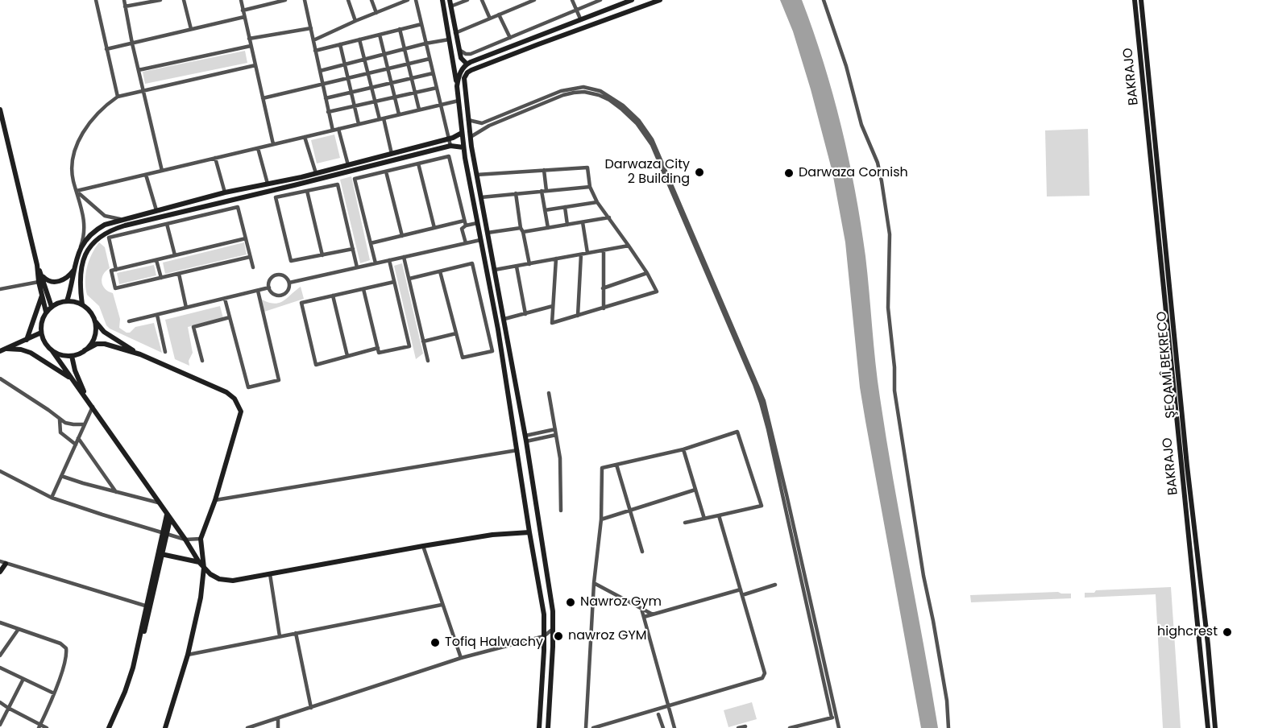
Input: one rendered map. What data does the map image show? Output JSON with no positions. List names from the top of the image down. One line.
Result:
{"streets":{"street":["BAKRAJO","ŞEQAMÎ BEKRECO"]},"crossings":[["BAKRAJO","ŞEQAMÎ BEKRECO"]],"places":["Darwaza City 2 Building","Darwaza Cornish","Nawroz Gym","highcrest","nawroz GYM","Tofiq Halwachy"]}
